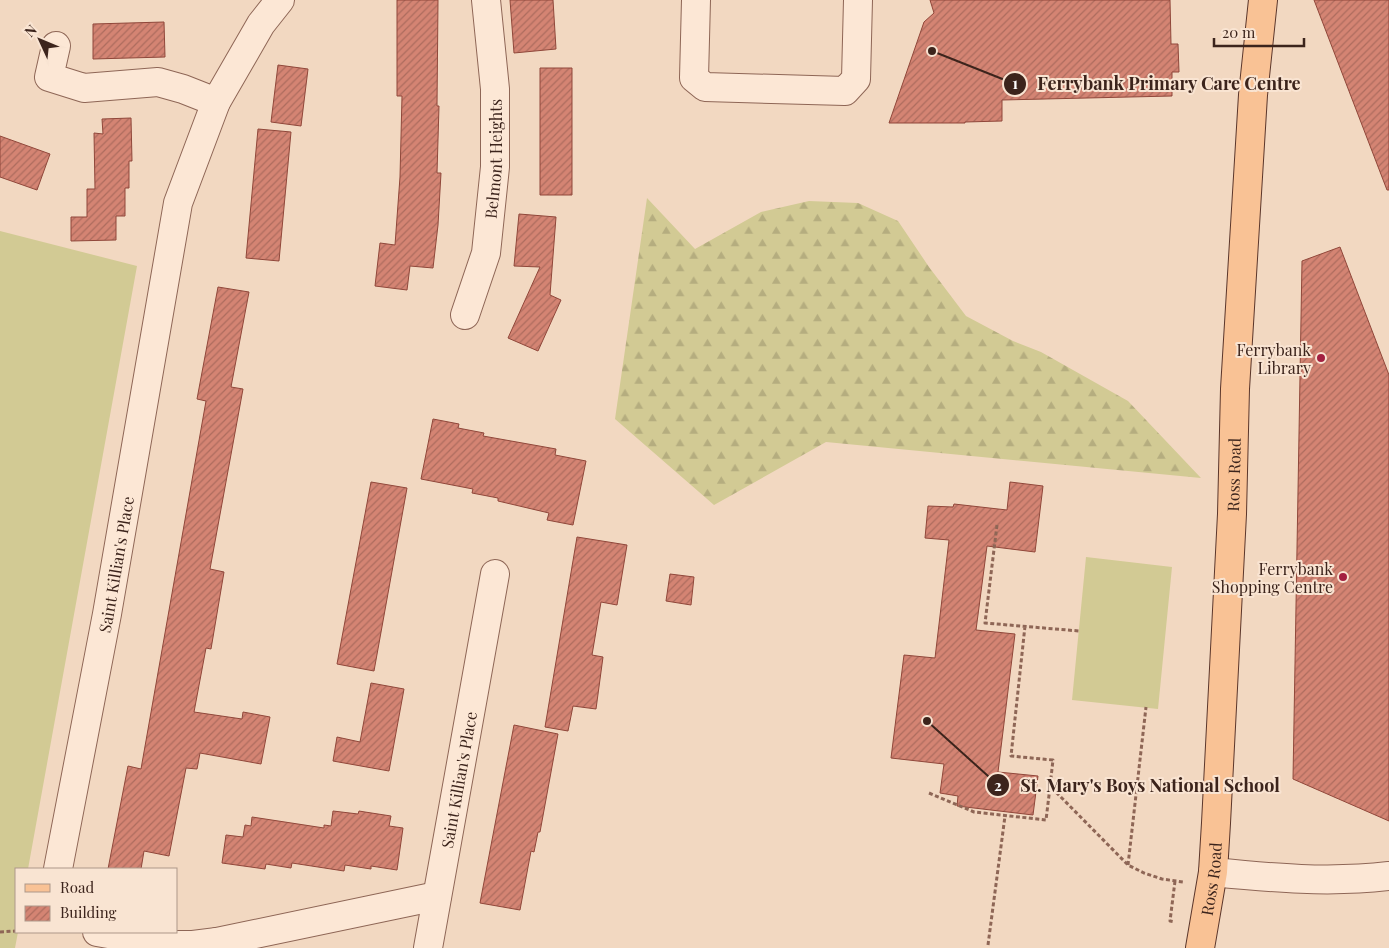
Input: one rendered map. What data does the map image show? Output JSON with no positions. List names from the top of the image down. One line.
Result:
{"streets":{"main road":["Ross Road"],"street":["Belmont Heights","Saint Killian's Place"]},"places":["Ferrybank Primary Care Centre","Ferrybank Library","Ferrybank Shopping Centre","St. Mary's Boys National School"],"legend":["Road","Building"],"scale_bar":"20 m","north":"top left"}
